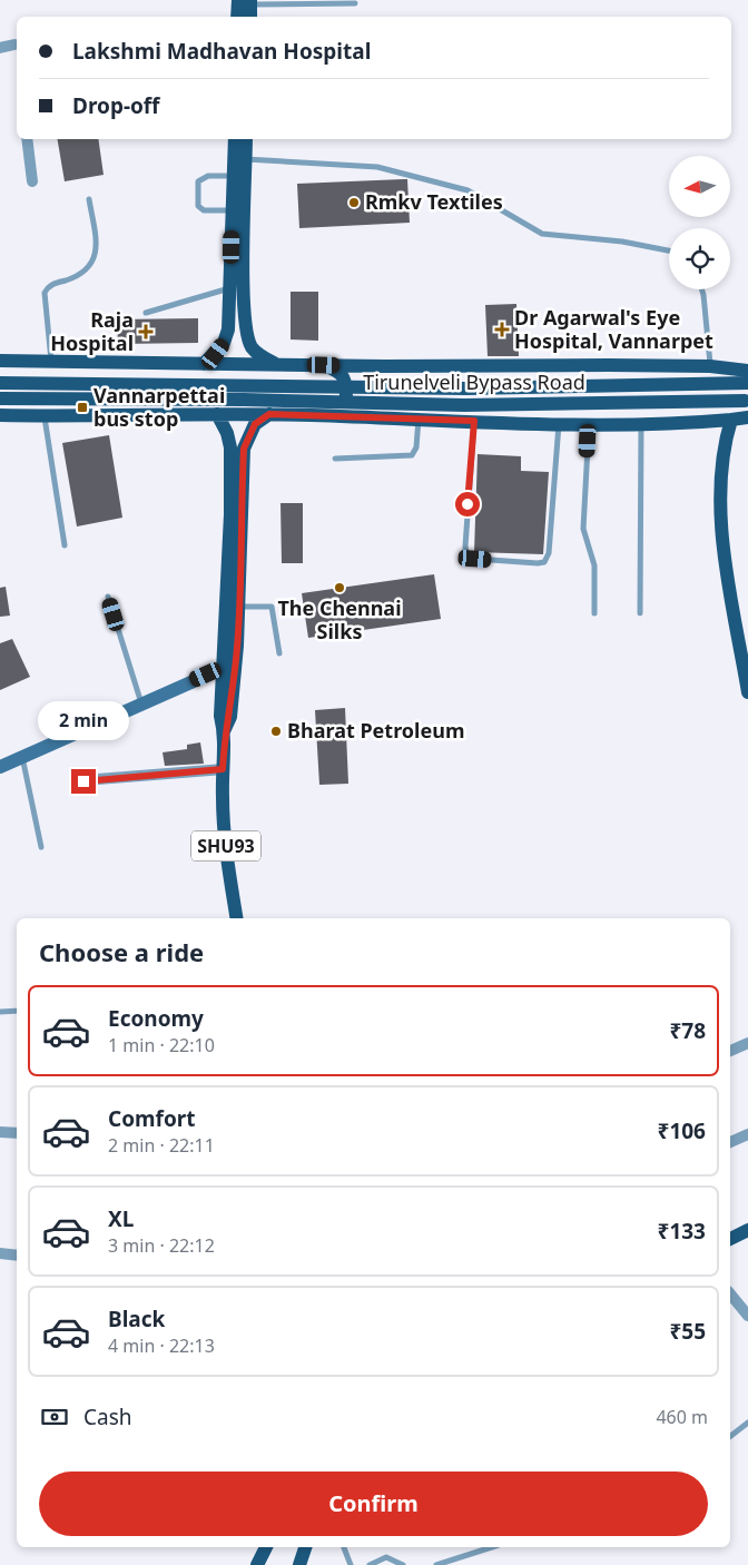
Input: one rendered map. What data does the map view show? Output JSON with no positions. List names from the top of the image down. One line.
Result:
{"streets":{"main road":["Tirunelveli Bypass Road","SHU93"]},"places":{"other":["Rmkv Textiles","The Chennai Silks","Bharat Petroleum"],"health":["Dr Agarwal's Eye Hospital, Vannarpet","Raja Hospital"],"transit":["Vannarpettai bus stop"]},"north":"left","page":{"banner":["Lakshmi Madhavan Hospital","Drop-off"],"bubble":"2 min","heading":"Choose a ride","list":[{"name":"Economy","note":"1 min · 22:10","value":"₹78"},{"name":"Comfort","note":"2 min · 22:11","value":"₹106"},{"name":"XL","note":"3 min · 22:12","value":"₹133"},{"name":"Black","note":"4 min · 22:13","value":"₹55"}],"pay":["Cash","460 m"],"buttons":"Confirm"}}
